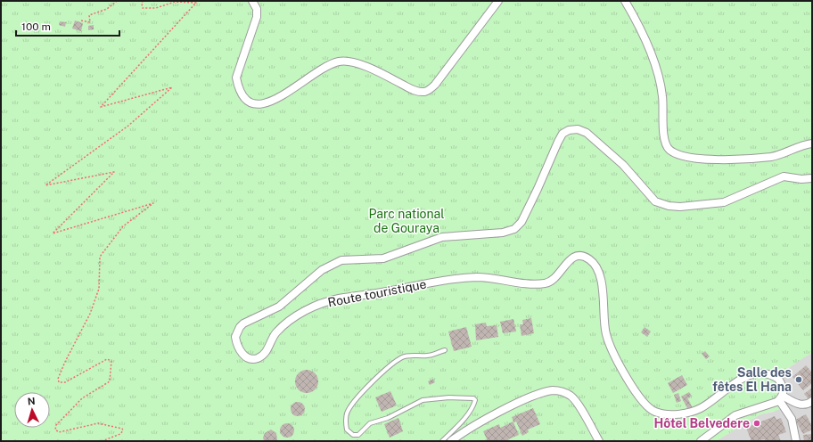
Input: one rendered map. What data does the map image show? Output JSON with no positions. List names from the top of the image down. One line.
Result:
{"streets":{"street":["Route touristique"]},"parks":["Parc national de Gouraya"],"places":["Salle des fêtes El Hana","Hôtel Belvedere"],"scale_bar":"100 m","north":"top"}
